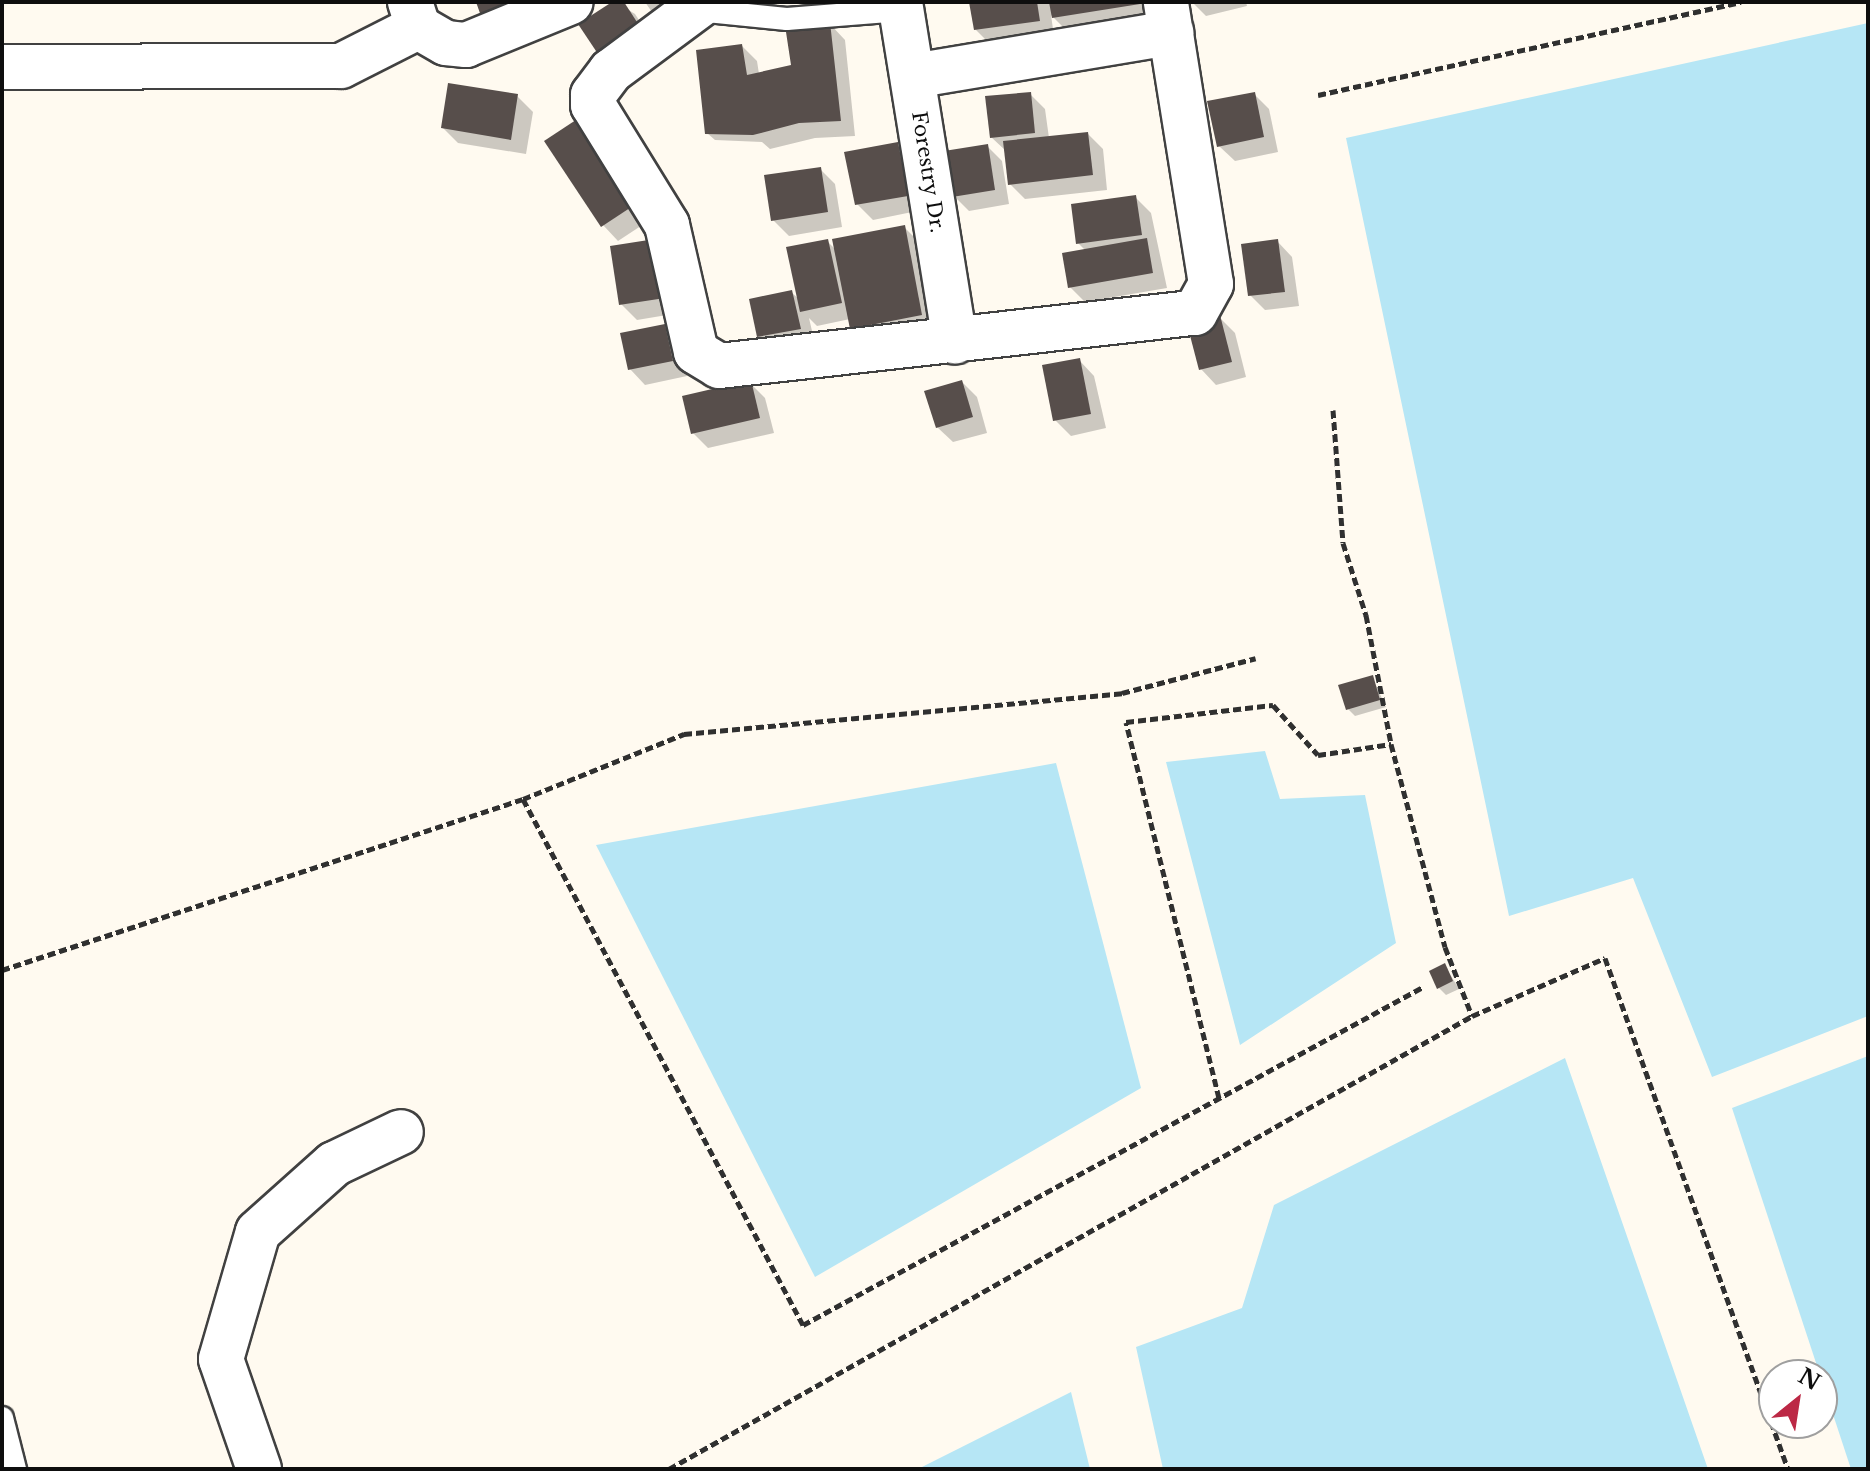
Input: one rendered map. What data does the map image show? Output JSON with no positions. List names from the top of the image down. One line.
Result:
{"streets":{"street":["Forestry Dr."]},"north":"top right"}
